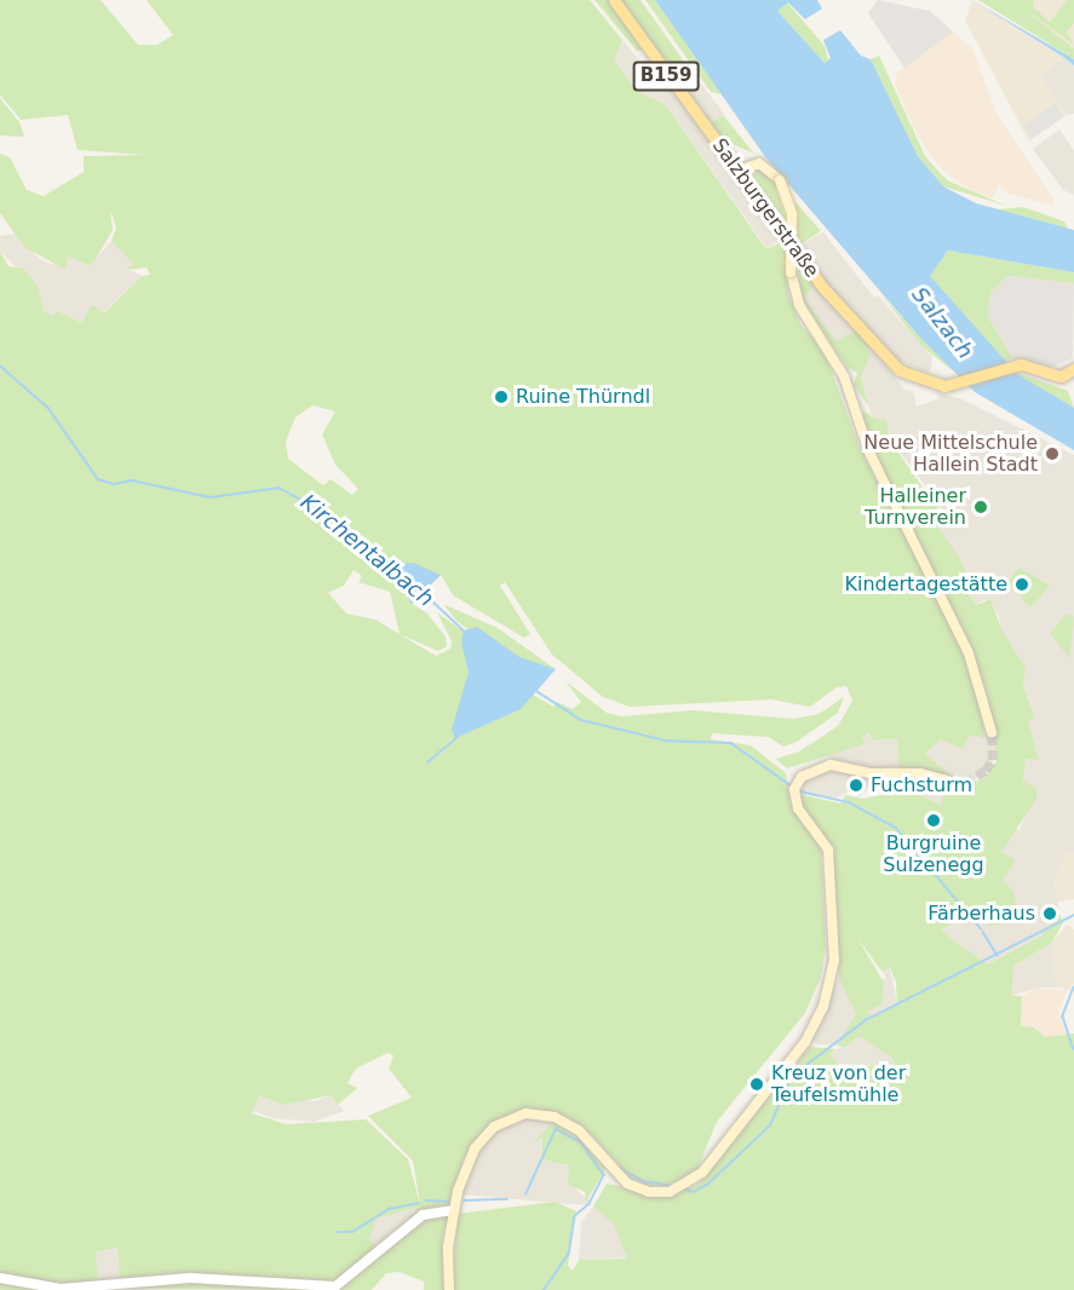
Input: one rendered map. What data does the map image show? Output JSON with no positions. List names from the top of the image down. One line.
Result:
{"streets":{"main road":["B159","Salzburgerstraße"]},"water":["Salzach","Kirchentalbach"],"places":["Ruine Thürndl","Neue Mittelschule Hallein Stadt","Halleiner Turnverein","Kindertagestätte","Fuchsturm","Burgruine Sulzenegg","Färberhaus","Kreuz von der Teufelsmühle"]}
